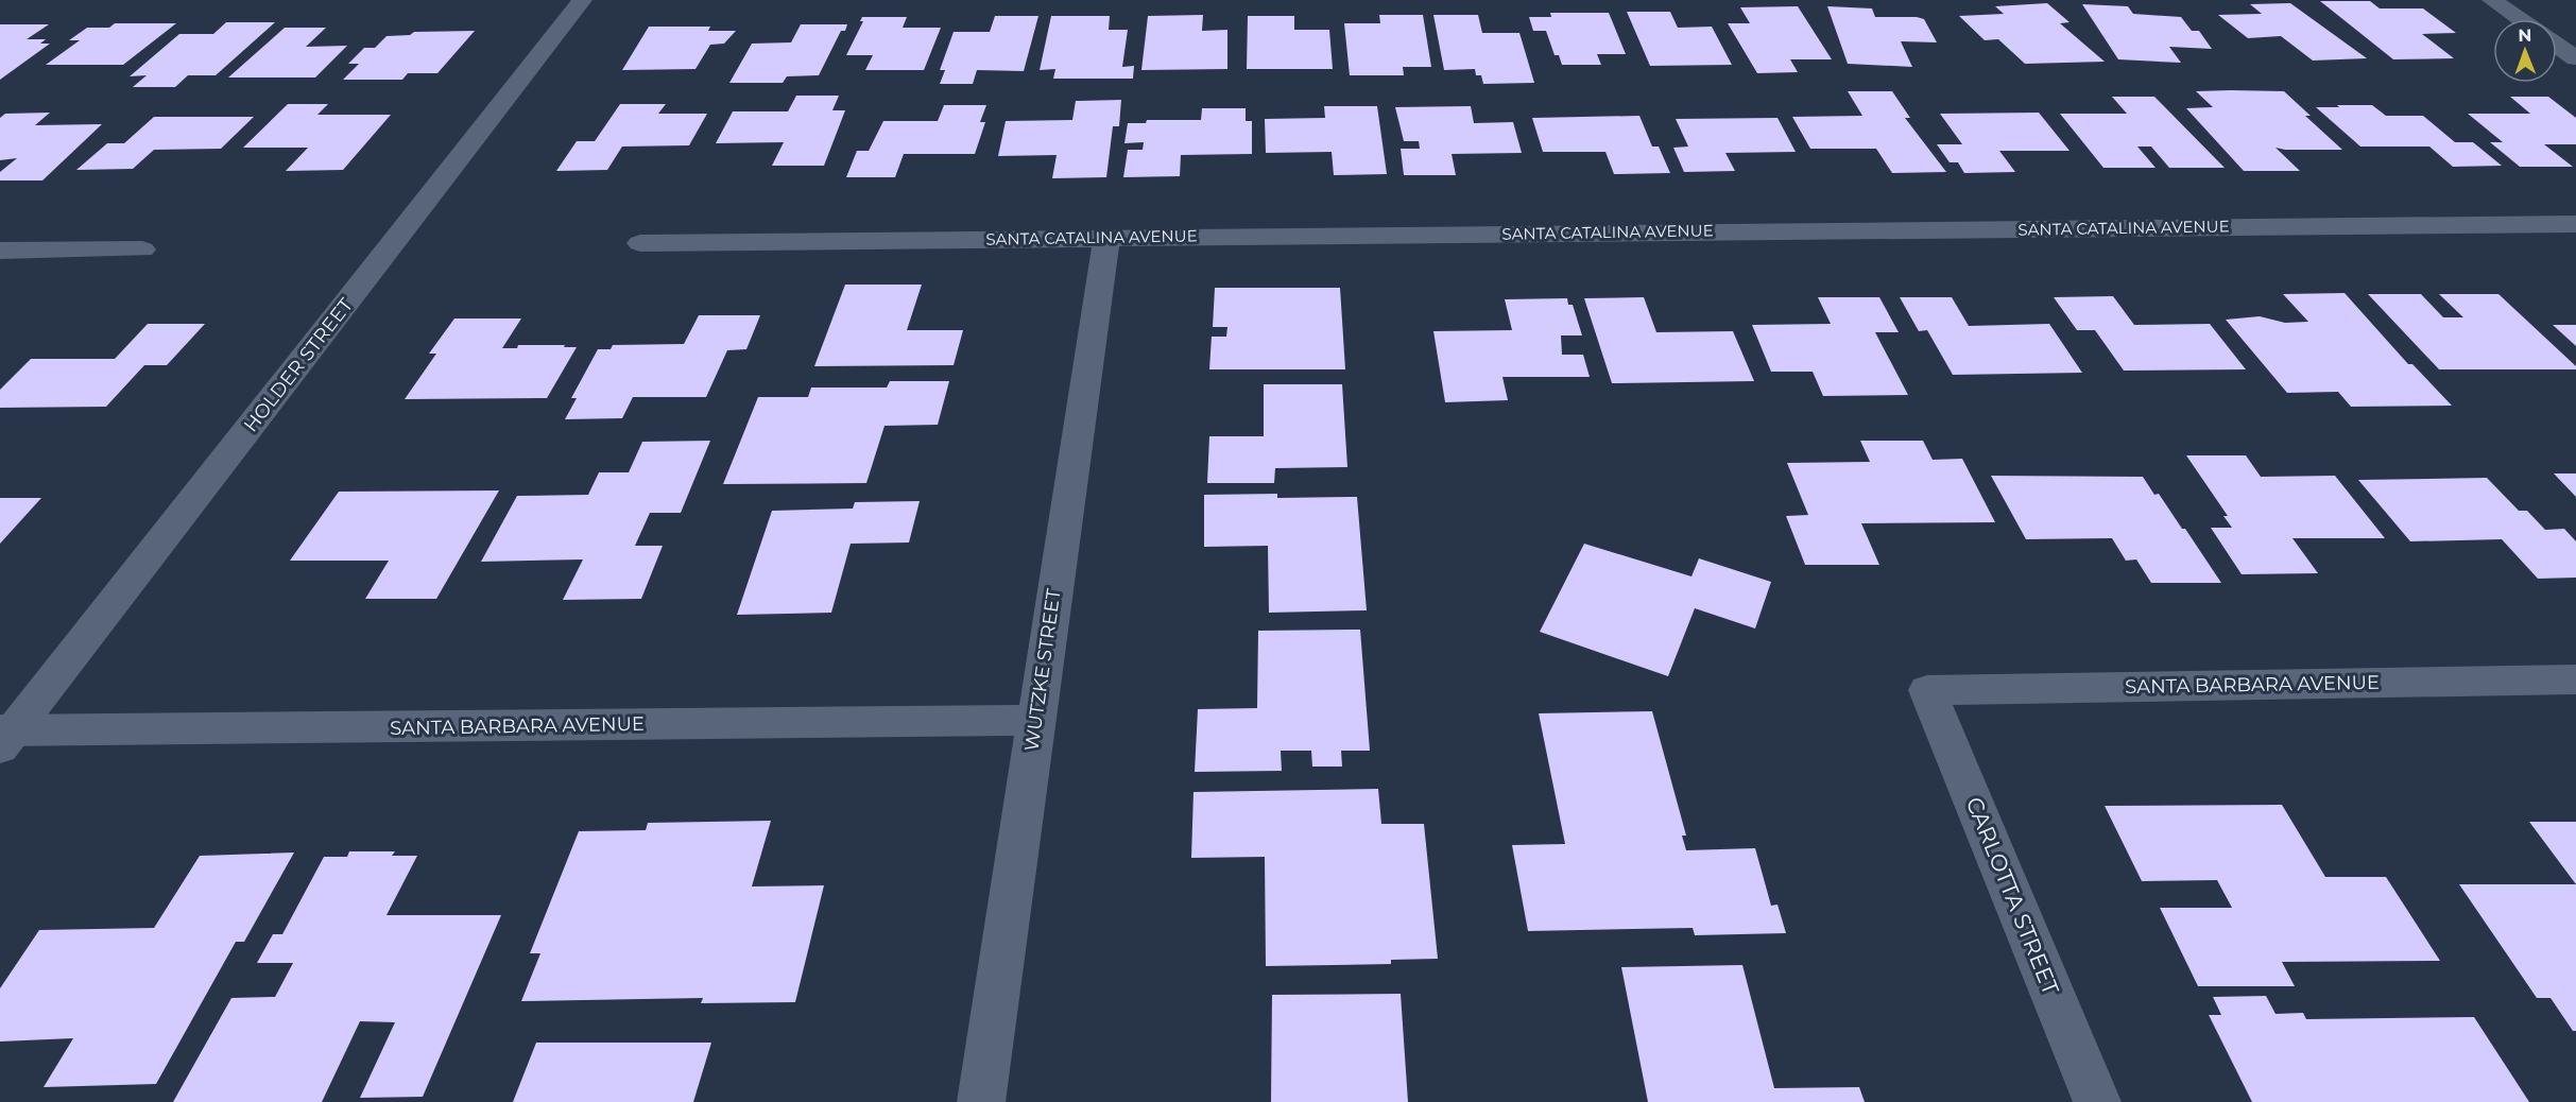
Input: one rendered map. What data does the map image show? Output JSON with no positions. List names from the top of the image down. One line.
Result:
{"streets":{"street":["SANTA CATALINA AVENUE","HOLDER STREET","WUTZKE STREET","SANTA BARBARA AVENUE","CARLOTTA STREET"]},"crossings":[["SANTA CATALINA AVENUE","WUTZKE STREET"],["HOLDER STREET","SANTA BARBARA AVENUE"],["WUTZKE STREET","SANTA BARBARA AVENUE"],["SANTA BARBARA AVENUE","CARLOTTA STREET"]],"north":"top"}
